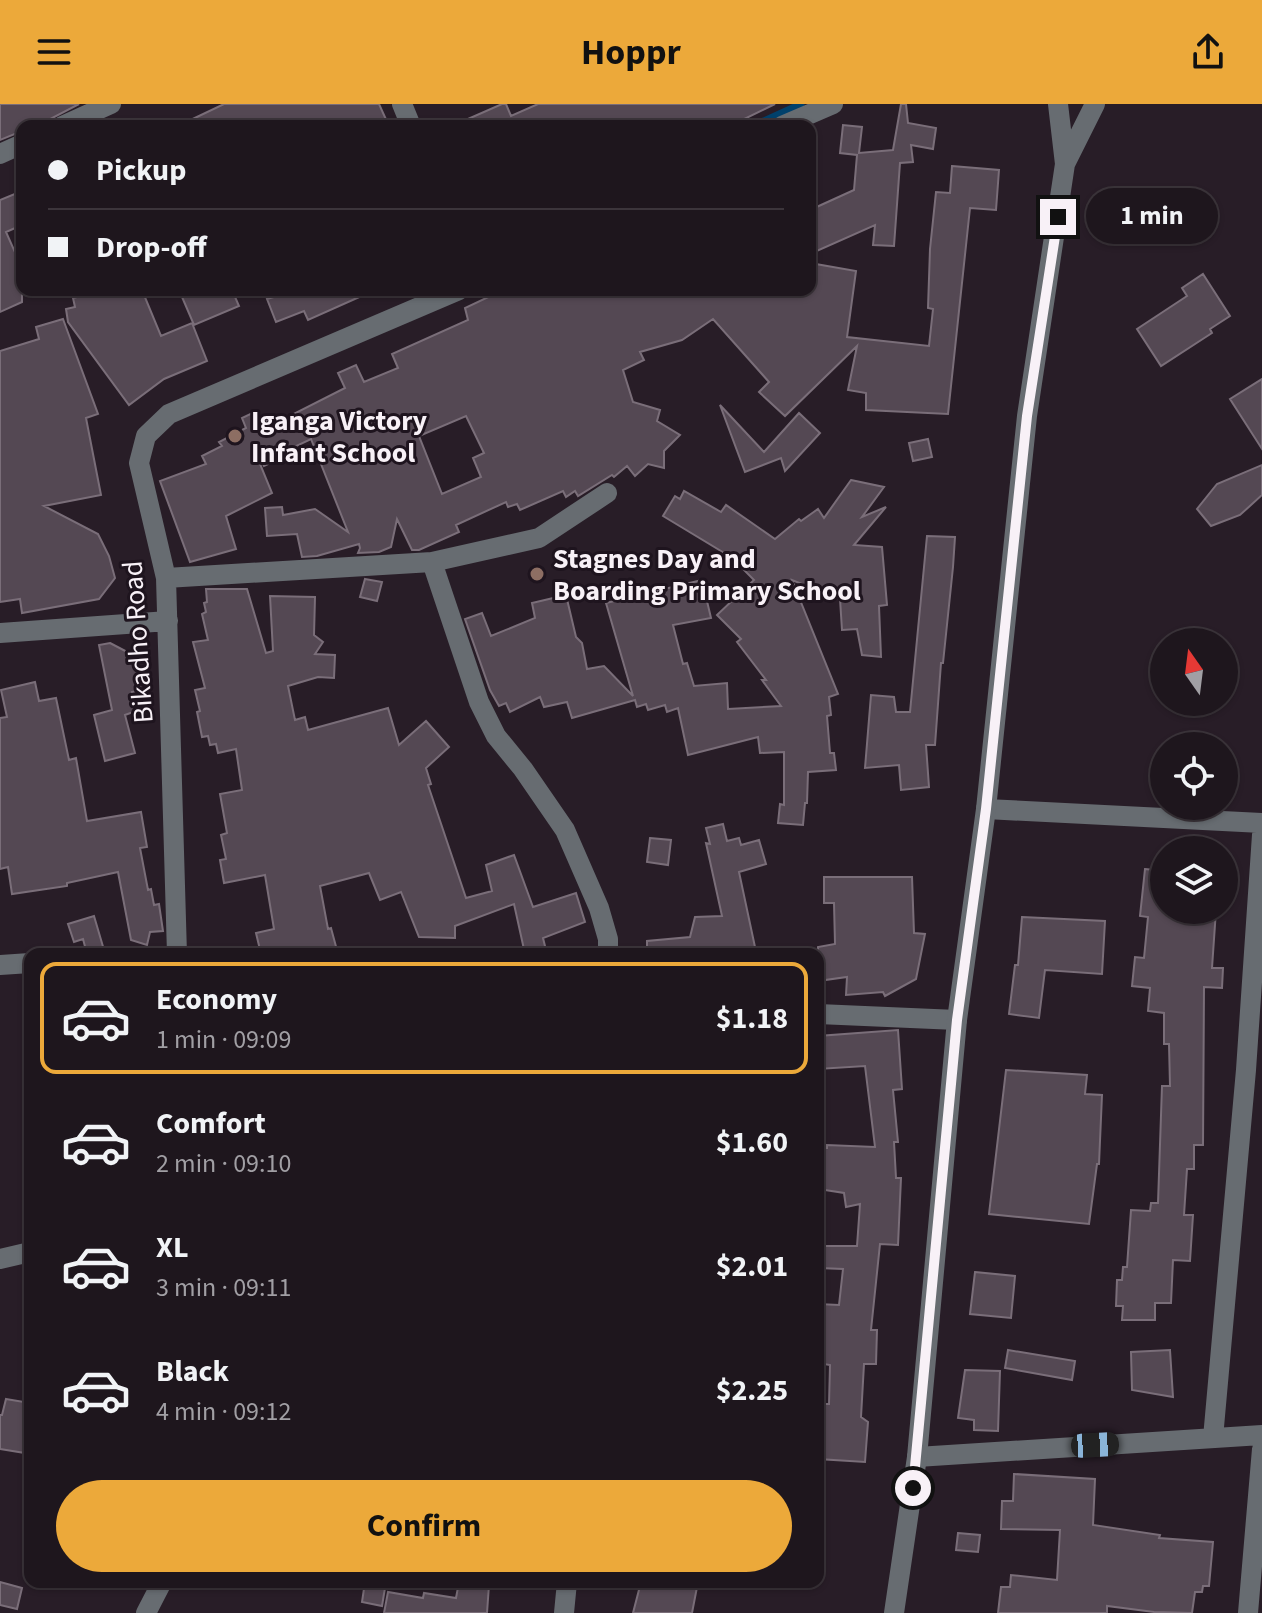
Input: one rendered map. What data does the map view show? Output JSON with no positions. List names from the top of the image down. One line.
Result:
{"streets":{"street":["Bikadho Road"]},"places":["Iganga Victory Infant School","Stagnes Day and Boarding Primary School"],"north":"top","page":{"header":"Hoppr","banner":["Pickup","Drop-off"],"bubble":"1 min","list":[{"name":"Economy","note":"1 min · 09:09","value":"$1.18"},{"name":"Comfort","note":"2 min · 09:10","value":"$1.60"},{"name":"XL","note":"3 min · 09:11","value":"$2.01"},{"name":"Black","note":"4 min · 09:12","value":"$2.25"}],"buttons":"Confirm"}}
